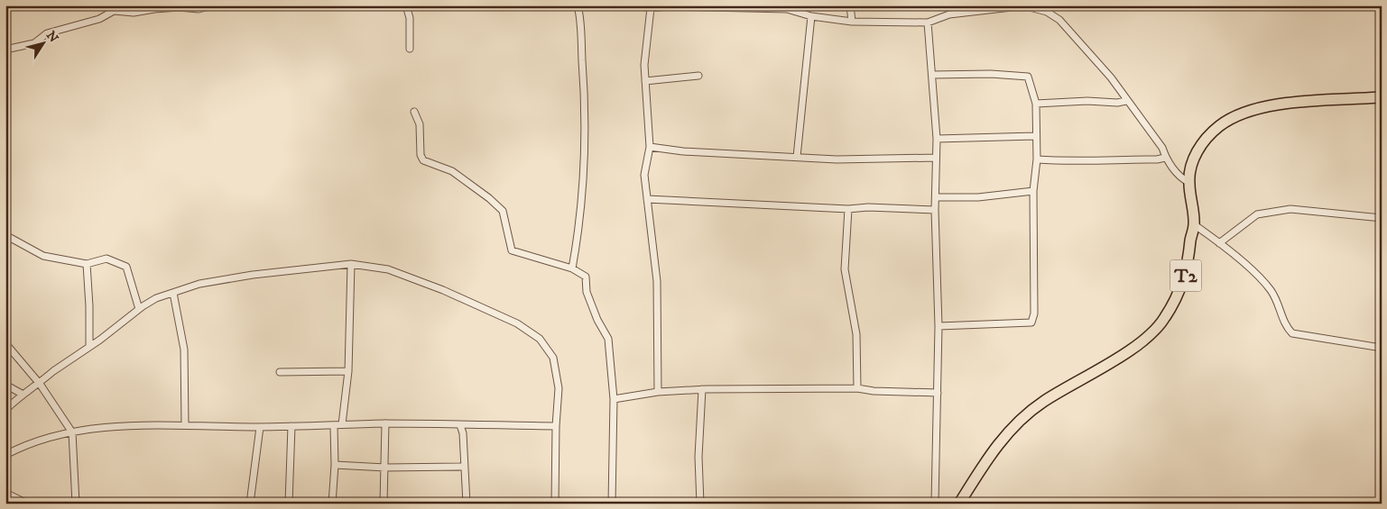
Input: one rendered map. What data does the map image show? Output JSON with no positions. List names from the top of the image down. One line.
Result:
{"streets":{"highway":["T2"]},"north":"top right"}
